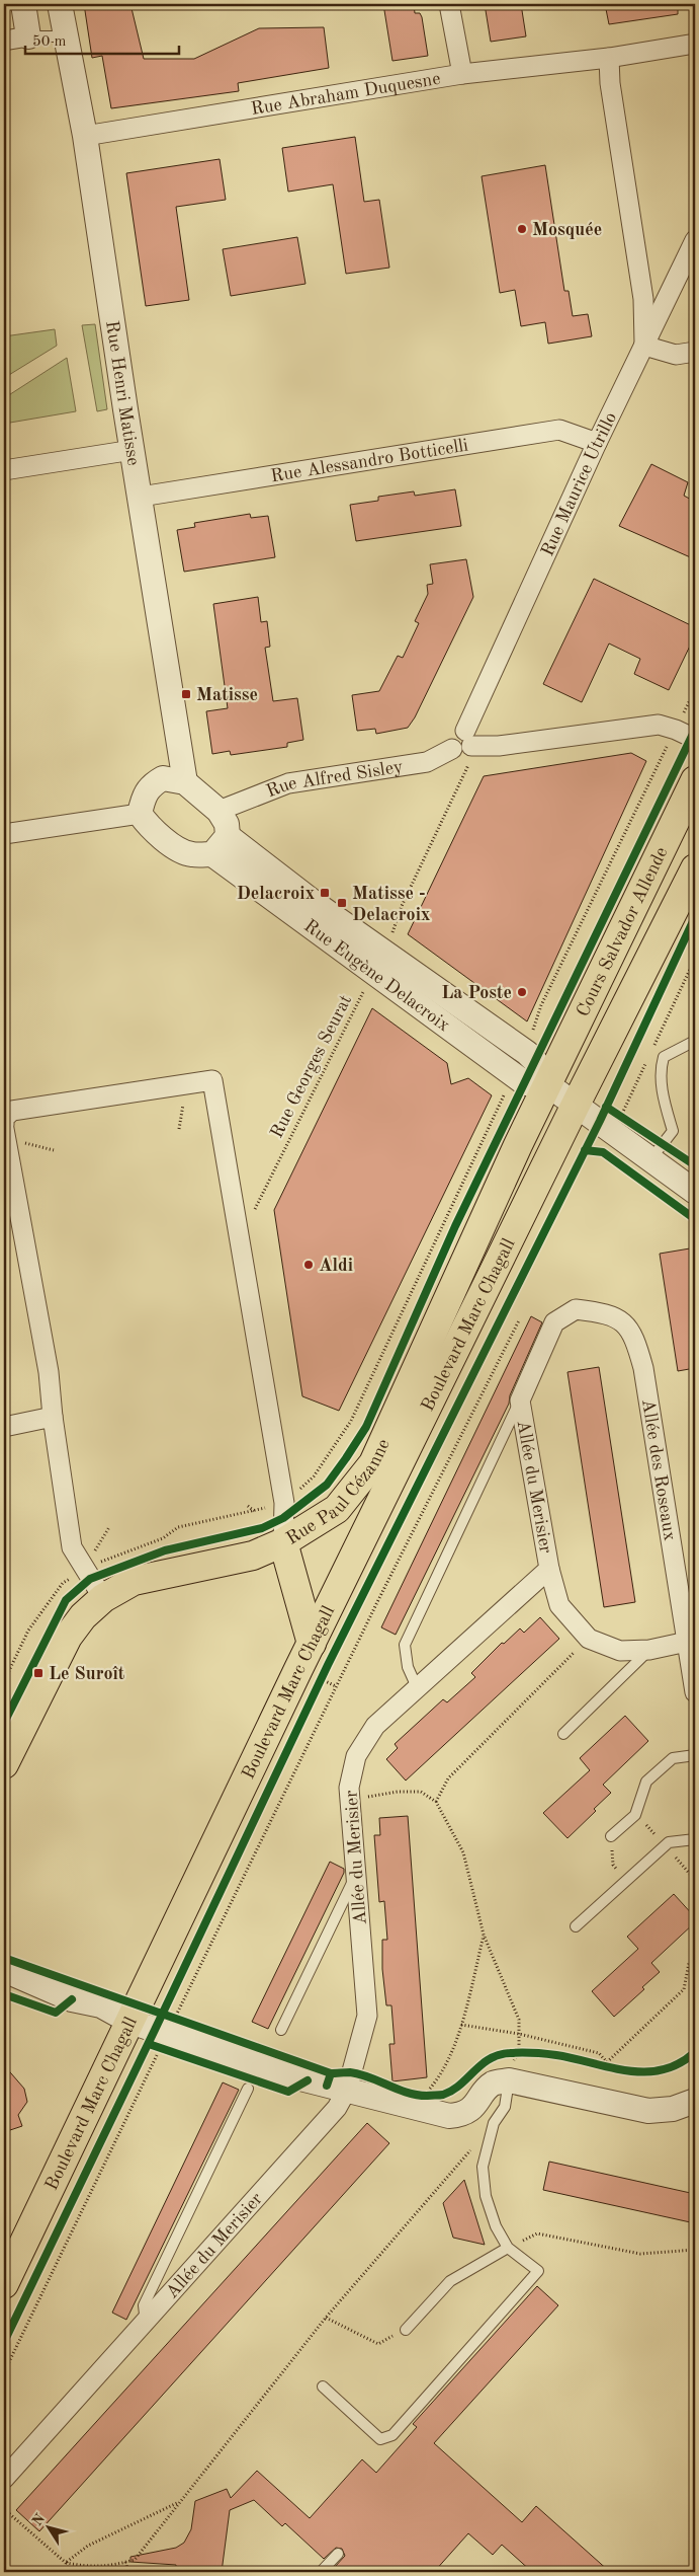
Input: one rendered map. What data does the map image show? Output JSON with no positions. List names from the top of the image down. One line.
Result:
{"streets":{"main road":["Cours Salvador Allende","Boulevard Marc Chagall","Rue Paul Cézanne"],"street":["Rue Abraham Duquesne","Rue Henri Matisse","Rue Alessandro Botticelli","Rue Maurice Utrillo","Rue Alfred Sisley","Rue Eugène Delacroix","Allée des Roseaux","Allée du Merisier"],"path":["Rue Georges Seurat"]},"crossings":[["Rue Abraham Duquesne","Rue Henri Matisse"],["Rue Henri Matisse","Rue Alessandro Botticelli"],["Rue Henri Matisse","Rue Alfred Sisley"],["Rue Henri Matisse","Rue Eugène Delacroix"],["Rue Alessandro Botticelli","Rue Maurice Utrillo"],["Rue Maurice Utrillo","Rue Alfred Sisley"],["Rue Maurice Utrillo","Rue Georges Seurat"],["Rue Alfred Sisley","Rue Eugène Delacroix"],["Rue Alfred Sisley","Rue Georges Seurat"],["Cours Salvador Allende","Rue Eugène Delacroix"],["Cours Salvador Allende","Boulevard Marc Chagall"],["Cours Salvador Allende","Rue Paul Cézanne"],["Rue Eugène Delacroix","Rue Georges Seurat"],["Rue Eugène Delacroix","Boulevard Marc Chagall"],["Rue Eugène Delacroix","Rue Paul Cézanne"],["Allée des Roseaux","Allée du Merisier"]],"places":{"other":["Mosquée","La Poste","Aldi"],"transit":["Matisse","Delacroix","Matisse - Delacroix","Le Suroît"]},"scale_bar":"50 m","north":"top left"}
